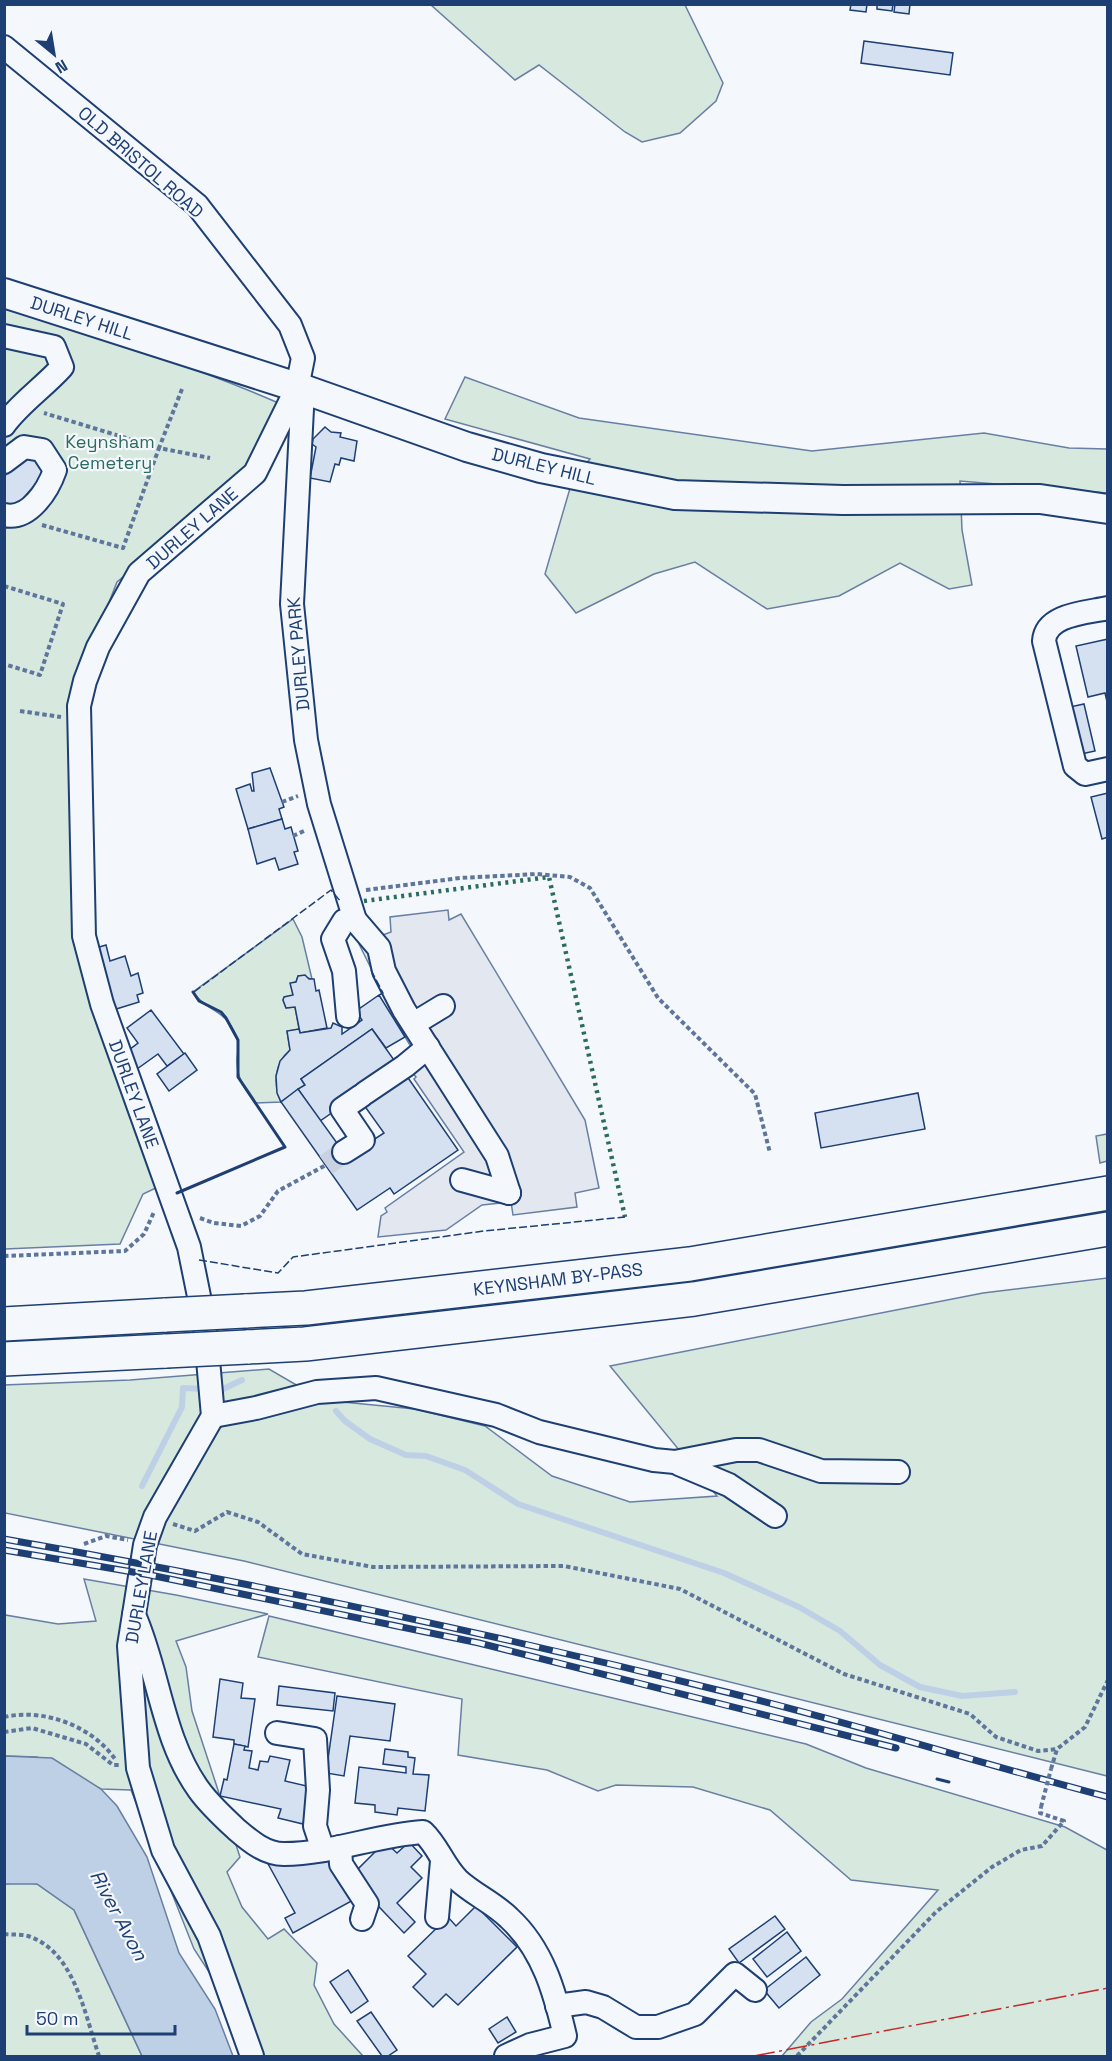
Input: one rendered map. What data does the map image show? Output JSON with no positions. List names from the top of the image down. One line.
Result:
{"streets":{"highway":["KEYNSHAM BY-PASS"],"main road":["DURLEY HILL"],"street":["OLD BRISTOL ROAD","DURLEY LANE","DURLEY PARK"]},"crossings":[["OLD BRISTOL ROAD","DURLEY HILL"],["OLD BRISTOL ROAD","DURLEY LANE"],["OLD BRISTOL ROAD","DURLEY PARK"],["DURLEY HILL","DURLEY LANE"],["DURLEY HILL","DURLEY PARK"],["DURLEY LANE","DURLEY PARK"]],"water":["River Avon"],"parks":["Keynsham Cemetery"],"scale_bar":"50 m","north":"bottom right"}
